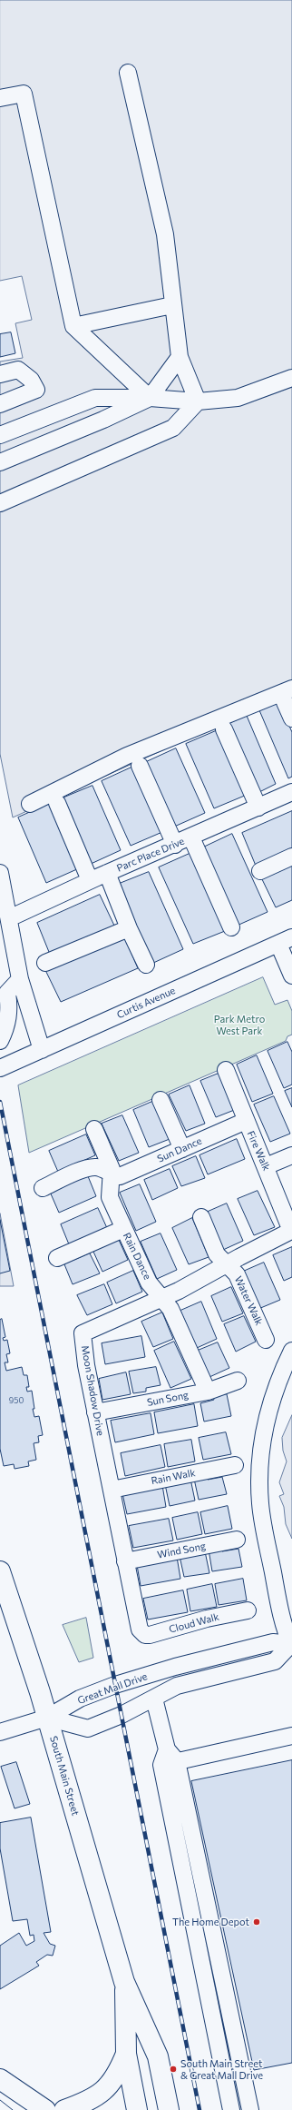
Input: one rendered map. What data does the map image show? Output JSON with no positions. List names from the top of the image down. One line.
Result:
{"streets":{"main road":["South Main Street"],"street":["Parc Place Drive","Curtis Avenue","Sun Dance","Fire Walk","Rain Dance","Water Walk","Moon Shadow Drive","Sun Song","Rain Walk","Wind Song","Cloud Walk","Great Mall Drive"]},"crossings":[["Sun Dance","Fire Walk"],["Sun Dance","Rain Dance"],["Fire Walk","Moon Shadow Drive"],["Rain Dance","Moon Shadow Drive"],["Rain Dance","Sun Song"],["Water Walk","Moon Shadow Drive"],["Moon Shadow Drive","Sun Song"],["Moon Shadow Drive","Rain Walk"],["Moon Shadow Drive","Wind Song"],["Moon Shadow Drive","Cloud Walk"],["Great Mall Drive","South Main Street"]],"parks":["Park Metro West Park"],"places":["The Home Depot","South Main Street & Great Mall Drive"],"house_numbers":["950"]}
